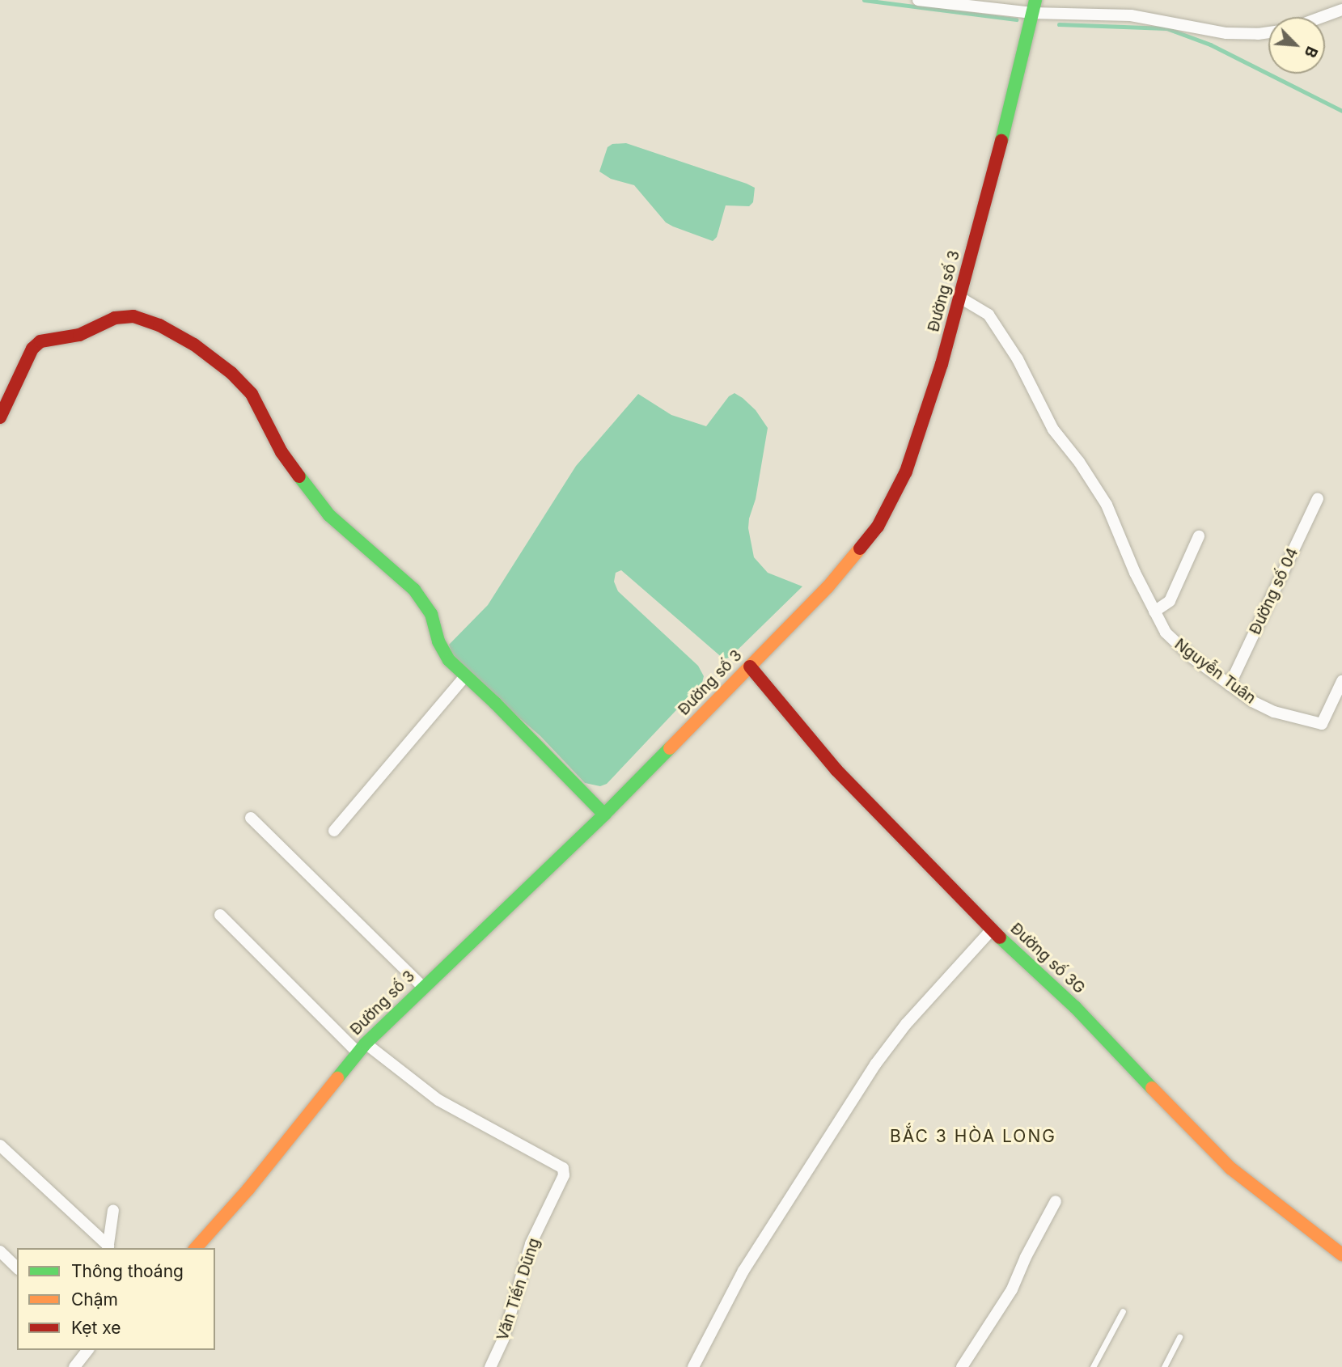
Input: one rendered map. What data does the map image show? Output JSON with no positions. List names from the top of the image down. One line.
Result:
{"streets":{"street":["Đường số 3","Đường số 04","Nguyễn Tuân","Đường số 3G","Văn Tiến Dũng"]},"crossings":[["Đường số 3","Nguyễn Tuân"],["Đường số 3","Đường số 3G"],["Đường số 3","Văn Tiến Dũng"],["Đường số 04","Nguyễn Tuân"]],"districts":["BẮC 3 HÒA LONG"],"legend":["Thông thoáng","Chậm","Kẹt xe"],"north":"bottom right"}
